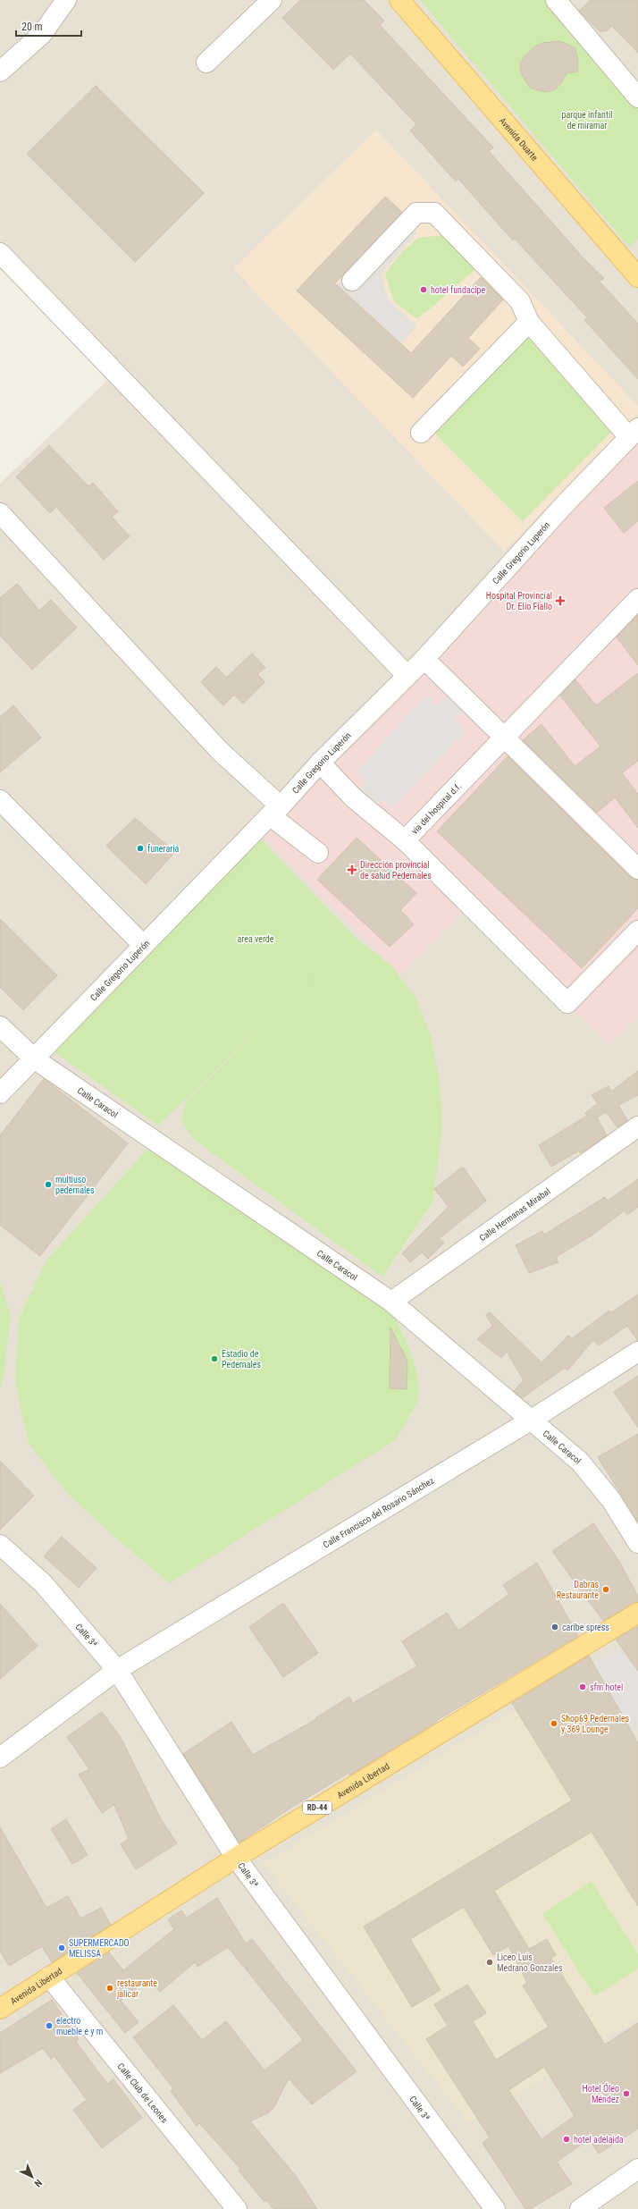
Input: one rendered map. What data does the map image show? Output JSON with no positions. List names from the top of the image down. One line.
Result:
{"streets":{"main road":["Avenida Duarte","Avenida Libertad","RD-44"],"street":["Calle Gregorio Luperón","via del hospital d.f.","Calle Caracol","Calle Hermanas Mirabal","Calle Francisco del Rosario Sánchez","Calle 3ª","Calle Club de Leones"]},"crossings":[["Calle Gregorio Luperón","Calle Caracol"],["Calle Caracol","Calle Hermanas Mirabal"],["Calle Caracol","Calle Francisco del Rosario Sánchez"],["Calle Francisco del Rosario Sánchez","Calle 3ª"],["Calle 3ª","Avenida Libertad"],["Avenida Libertad","Calle Club de Leones"]],"parks":["parque infantil de miramar","area verde"],"places":{"other":["hotel fundacipe","funeraria","multiuso pedernales","Estadio de Pedernales","Dabras Restaurante","caribe spress","sfm hotel","Shop69 Pedernales y 369 Lounge","SUPERMERCADO MELISSA","Liceo Luis Medrano Gonzales","restaurante jalicar","electro mueble e y m","Hotel Óleo Méndez","hotel adelaida"],"health":["Hospital Provincial Dr. Elio Fiallo","Dirección provincial de salud Pedernales"]},"scale_bar":"20 m","north":"bottom right"}
